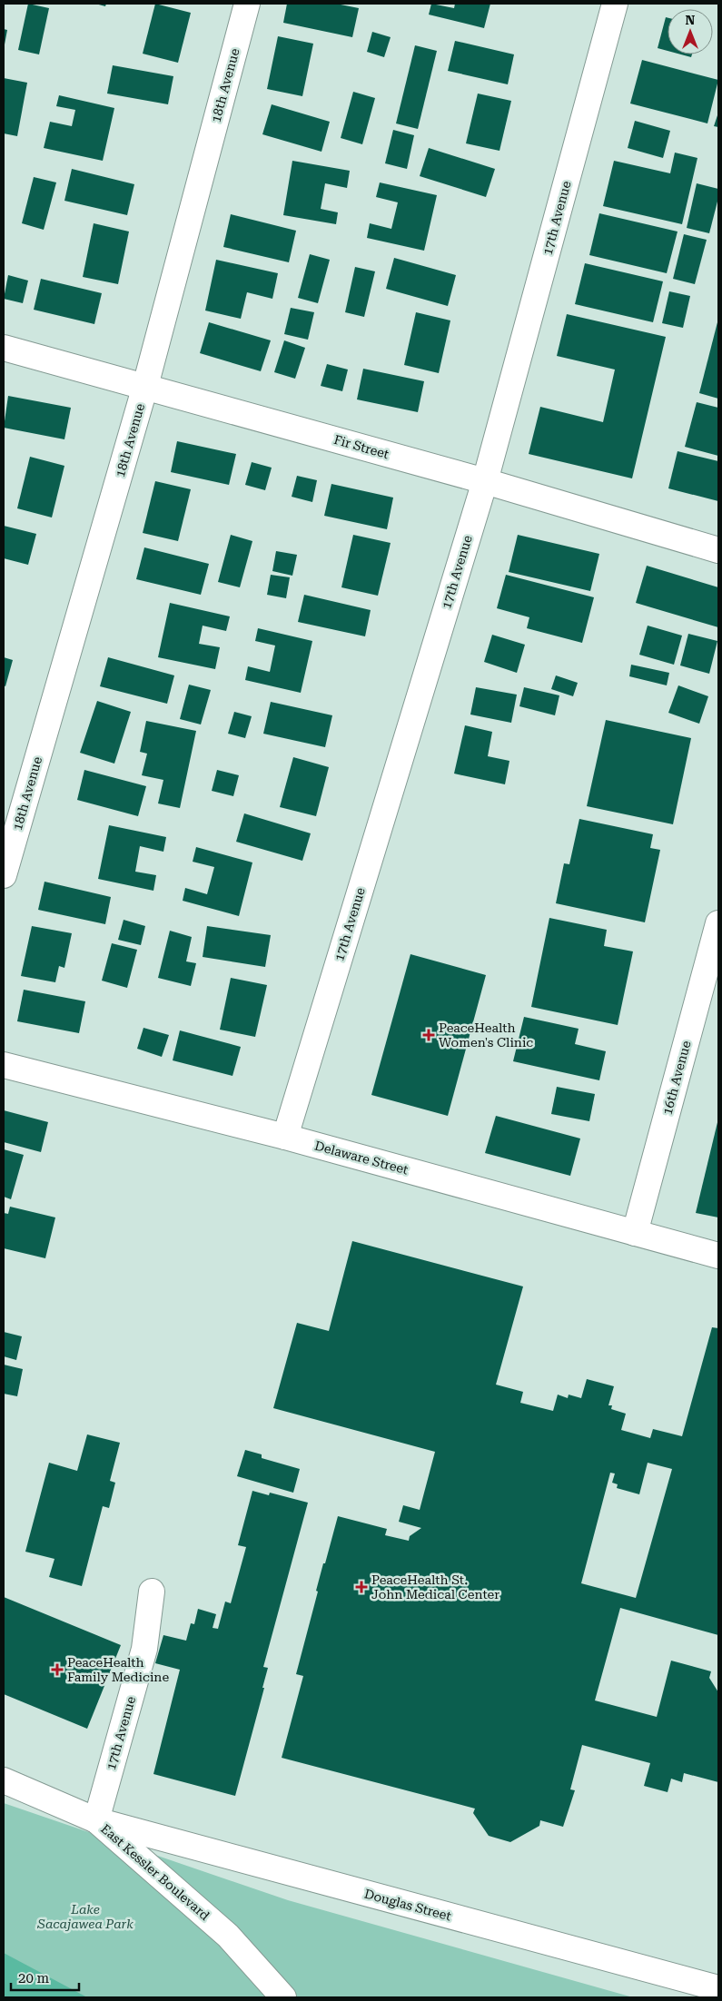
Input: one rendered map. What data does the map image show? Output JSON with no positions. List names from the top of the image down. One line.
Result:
{"streets":{"street":["18th Avenue","17th Avenue","Fir Street","16th Avenue","Delaware Street","East Kessler Boulevard","Douglas Street"]},"crossings":[["18th Avenue","Fir Street"],["17th Avenue","Fir Street"],["17th Avenue","Delaware Street"],["17th Avenue","East Kessler Boulevard"],["17th Avenue","Douglas Street"],["16th Avenue","Delaware Street"],["East Kessler Boulevard","Douglas Street"]],"parks":["Lake Sacajawea Park"],"places":{"health":["PeaceHealth Women's Clinic","PeaceHealth St. John Medical Center","PeaceHealth Family Medicine"]},"scale_bar":"20 m","north":"top"}
